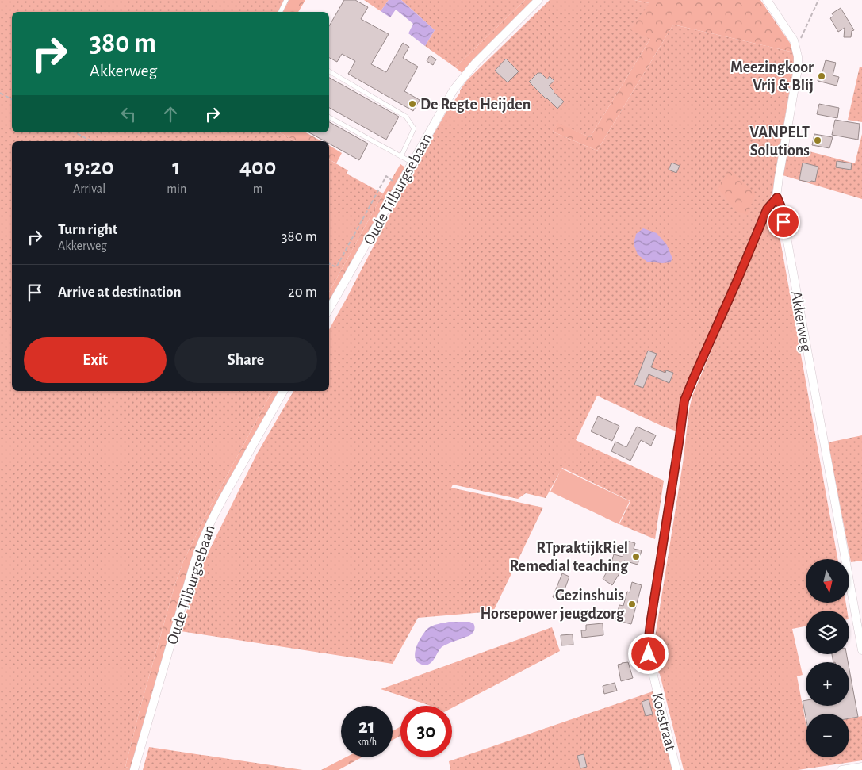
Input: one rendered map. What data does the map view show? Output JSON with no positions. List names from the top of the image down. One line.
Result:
{"streets":{"street":["Oude Tilburgsebaan","Akkerweg","Koestraat"]},"crossings":[["Akkerweg","Koestraat"]],"places":["Meezingkoor Vrij & Blij","De Regte Heijden","VANPELT Solutions","RTpraktijkRiel Remedial teaching","Gezinshuis Horsepower jeugdzorg"],"north":"bottom","page":{"turn":["380 m","Akkerweg"],"eta":["19:20","Arrival","1","min","400","m"],"list":[{"name":"Turn right","note":"Akkerweg","value":"380 m"},{"name":"Arrive at destination","value":"20 m"}],"buttons":["Exit","Share"],"map_buttons":["+","−"],"speed":"21 km/h","limit":"30"}}
